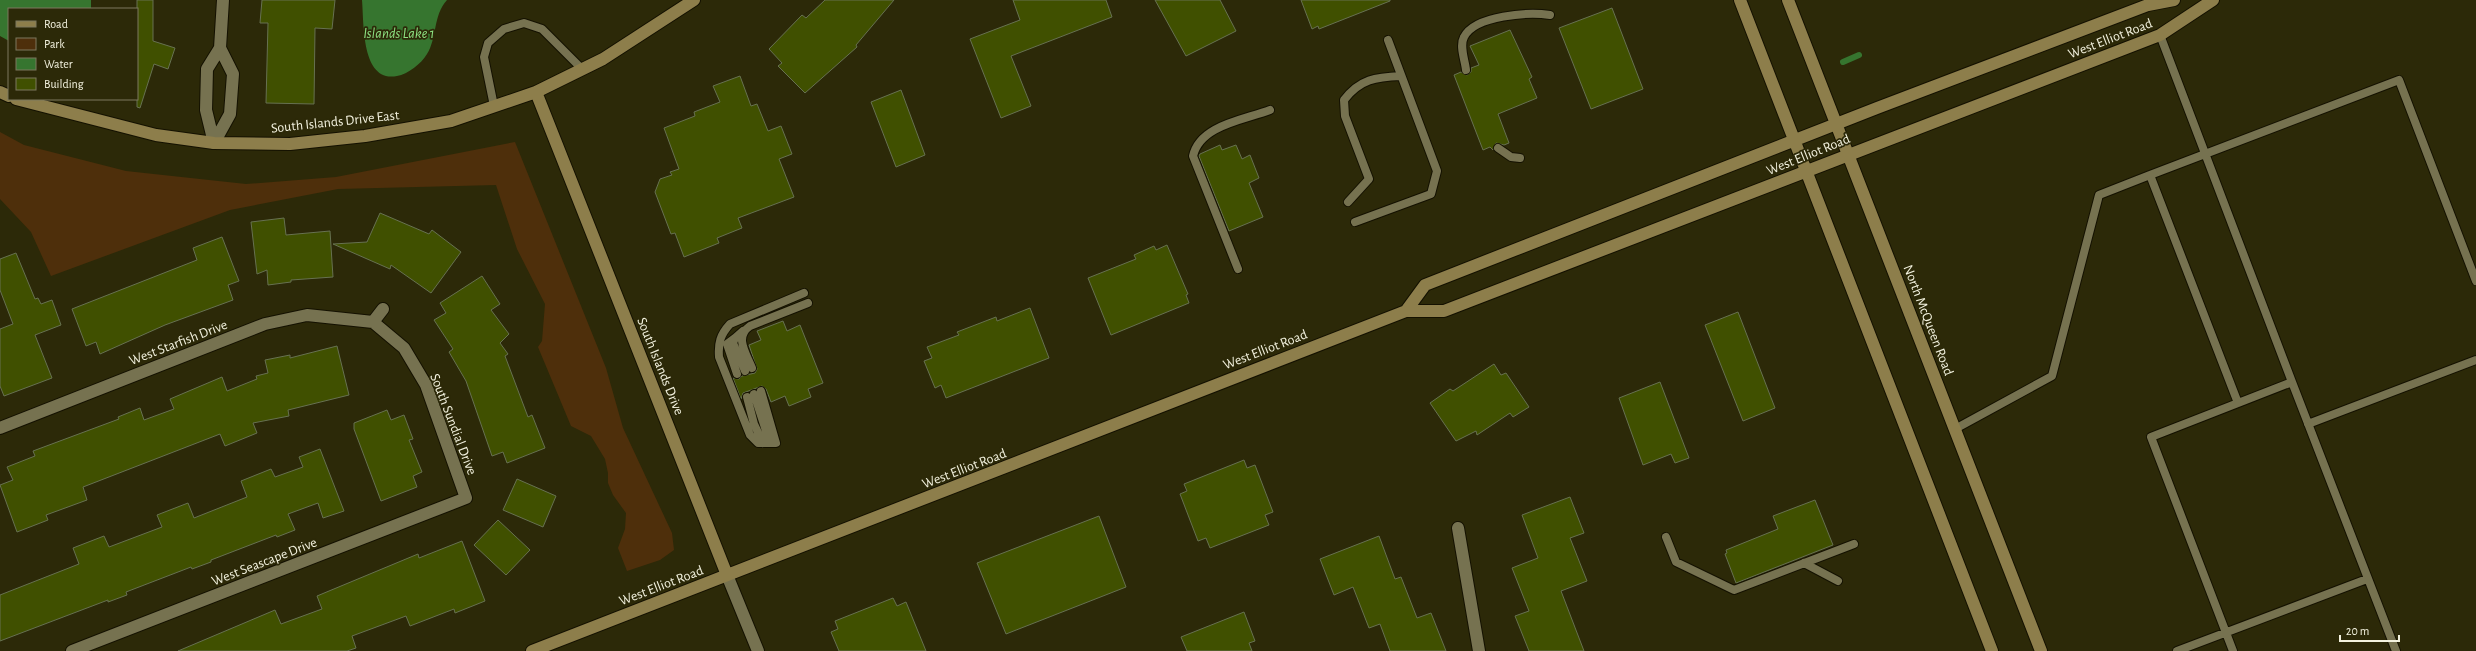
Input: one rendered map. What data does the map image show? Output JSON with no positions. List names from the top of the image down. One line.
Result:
{"streets":{"main road":["West Elliot Road","South Islands Drive East","North McQueen Road","South Islands Drive"],"street":["West Starfish Drive","South Sundial Drive","West Seascape Drive"]},"crossings":[["West Elliot Road","North McQueen Road"],["West Elliot Road","South Islands Drive"],["South Islands Drive East","South Islands Drive"],["West Starfish Drive","South Sundial Drive"],["South Sundial Drive","West Seascape Drive"]],"water":["Islands Lake 1"],"legend":["Road","Park","Water","Building"],"scale_bar":"20 m"}
